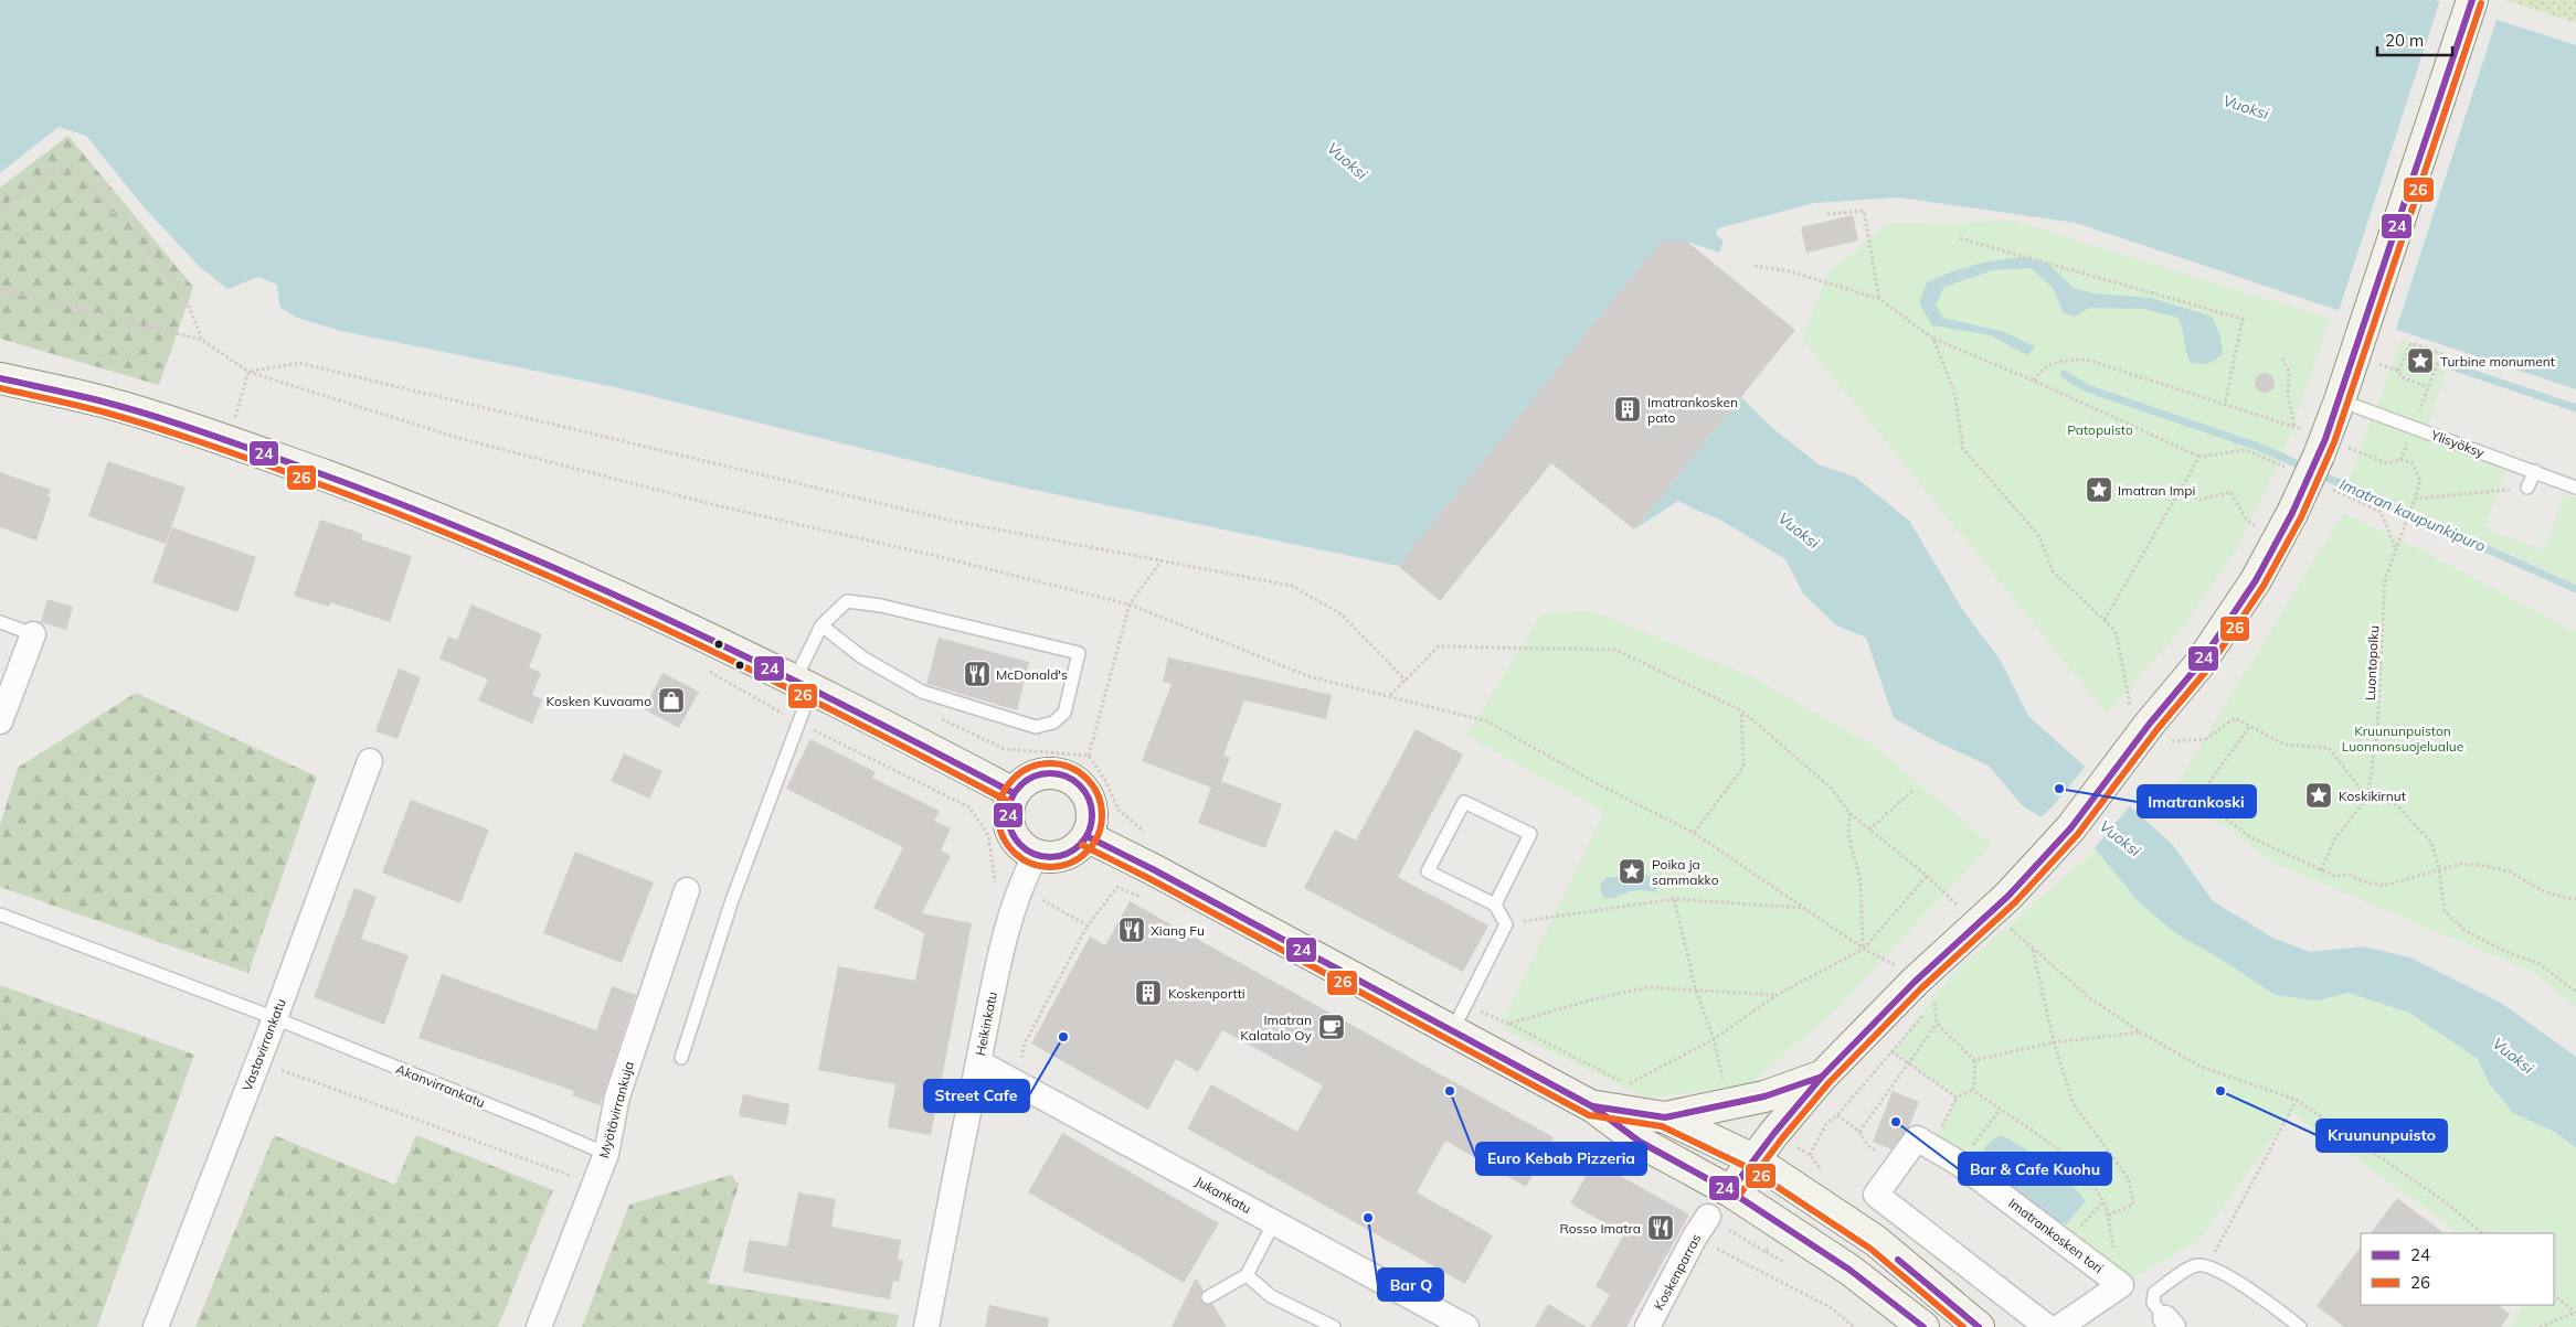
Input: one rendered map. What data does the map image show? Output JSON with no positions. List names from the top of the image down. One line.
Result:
{"streets":{"street":["Heikinkatu","Vastavirrankatu","Myötävirrankuja","Jukankatu","Imatrankosken tori","Koskenparras"],"lane":["Ylisyöksy","Akanvirrankatu"],"path":["Luontopolku"]},"crossings":[["Heikinkatu","Jukankatu"],["Vastavirrankatu","Akanvirrankatu"],["Akanvirrankatu","Myötävirrankuja"]],"water":["Vuoksi","Imatran kaupunkipuro"],"parks":["Patopuisto","Kruununpuiston Luonnonsuojelualue"],"places":{"place":["Turbine monument","Imatran Impi","Koskikirnut","Poika ja sammakko"],"building":["Imatrankosken pato","Koskenportti"],"restaurant":["McDonald's","Xiang Fu","Rosso Imatra"],"shop":["Kosken Kuvaamo"],"other":["Imatrankoski","Street Cafe","Euro Kebab Pizzeria","Kruununpuisto","Bar & Cafe Kuohu","Bar Q"],"cafe":["Imatran Kalatalo Oy"]},"lines":["transit line 24","transit line 26"],"legend":["24","26"],"scale_bar":"20 m"}
